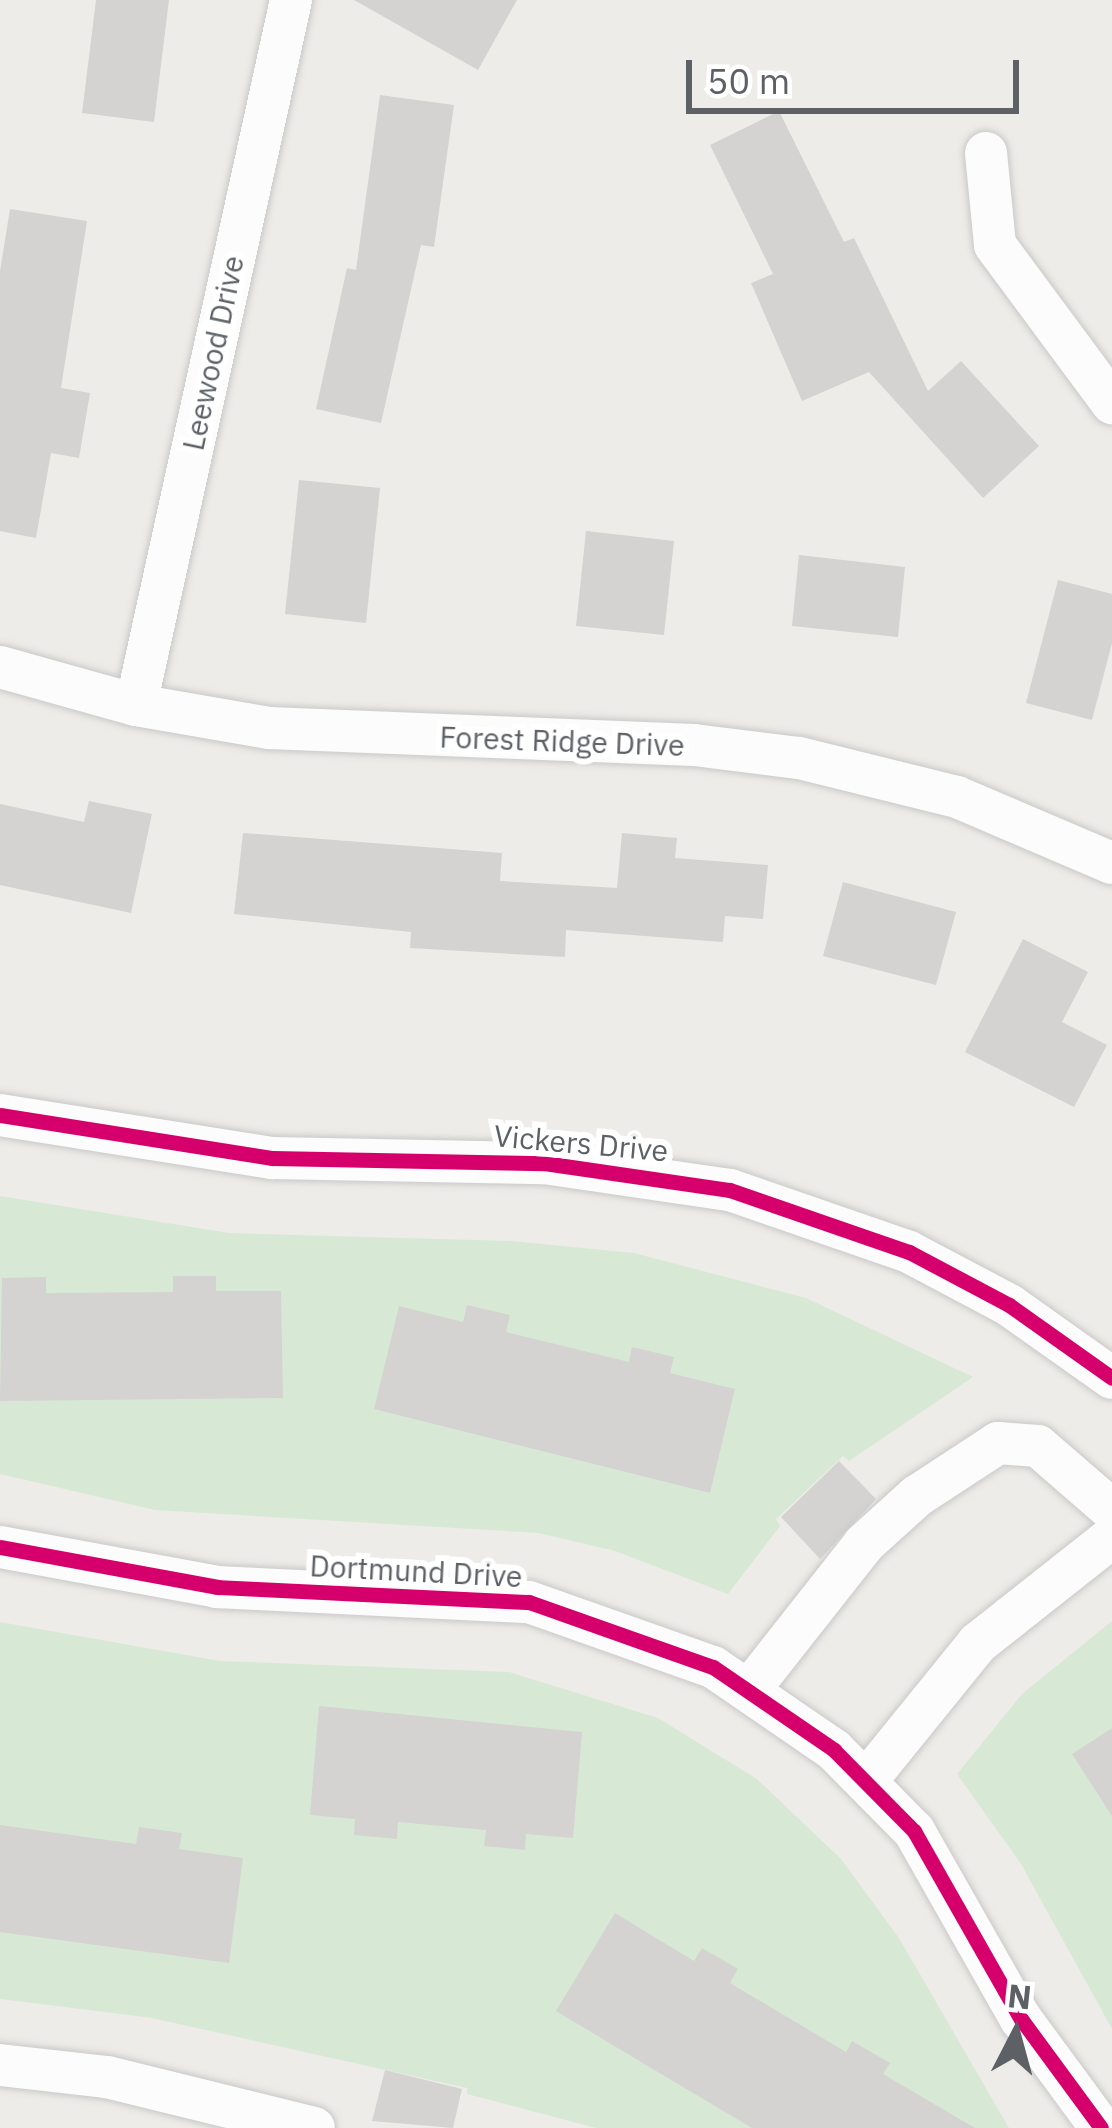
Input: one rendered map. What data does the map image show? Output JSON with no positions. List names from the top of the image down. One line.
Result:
{"streets":{"street":["Leewood Drive","Forest Ridge Drive","Vickers Drive","Dortmund Drive"]},"crossings":[["Leewood Drive","Forest Ridge Drive"]],"scale_bar":"50 m","north":"top"}
